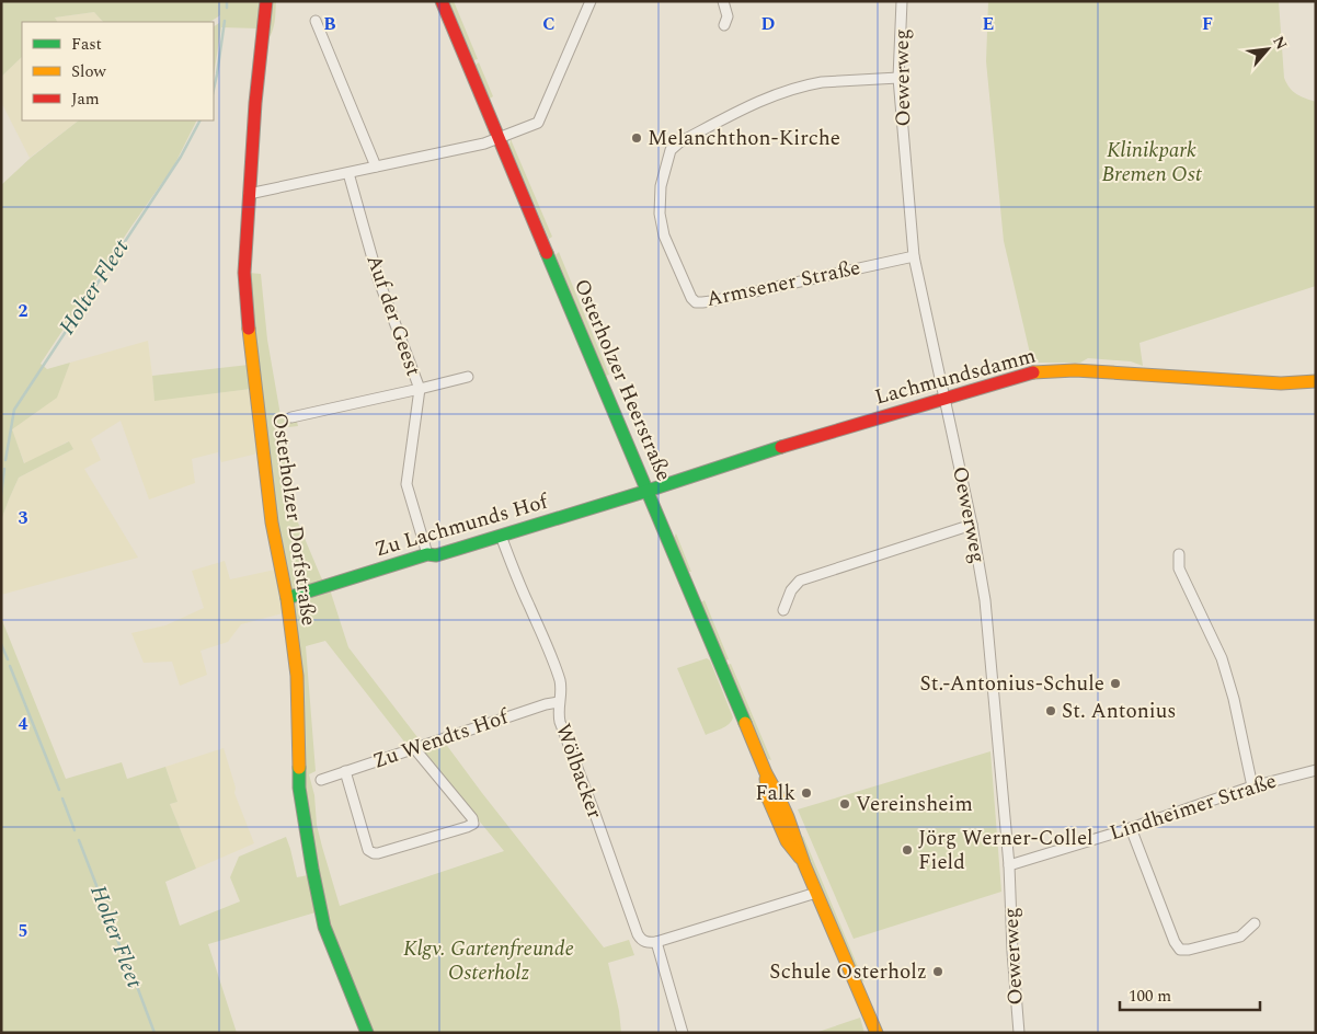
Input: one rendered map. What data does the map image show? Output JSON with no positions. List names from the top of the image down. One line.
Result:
{"streets":{"street":["Oewerweg","Armsener Straße","Auf der Geest","Lachmundsdamm","Osterholzer Heerstraße","Osterholzer Dorfstraße","Zu Lachmunds Hof","Zu Wendts Hof","Wölbacker","Lindheimer Straße"]},"crossings":[["Oewerweg","Armsener Straße"],["Oewerweg","Lachmundsdamm"],["Oewerweg","Lindheimer Straße"],["Auf der Geest","Zu Lachmunds Hof"],["Lachmundsdamm","Osterholzer Heerstraße"],["Lachmundsdamm","Zu Lachmunds Hof"],["Osterholzer Heerstraße","Zu Lachmunds Hof"],["Osterholzer Dorfstraße","Zu Lachmunds Hof"],["Zu Lachmunds Hof","Wölbacker"],["Zu Wendts Hof","Wölbacker"]],"water":["Holter Fleet"],"parks":["Klinikpark Bremen Ost","Klgv. Gartenfreunde Osterholz"],"places":["Melanchthon-Kirche","St.-Antonius-Schule","St. Antonius","Falk","Vereinsheim","Jörg Werner-Collel Field","Schule Osterholz"],"legend":["Fast","Slow","Jam"],"scale_bar":"100 m","north":"top right","grid":{"columns":["B","C","D","E","F"],"rows":["2","3","4","5"]}}
